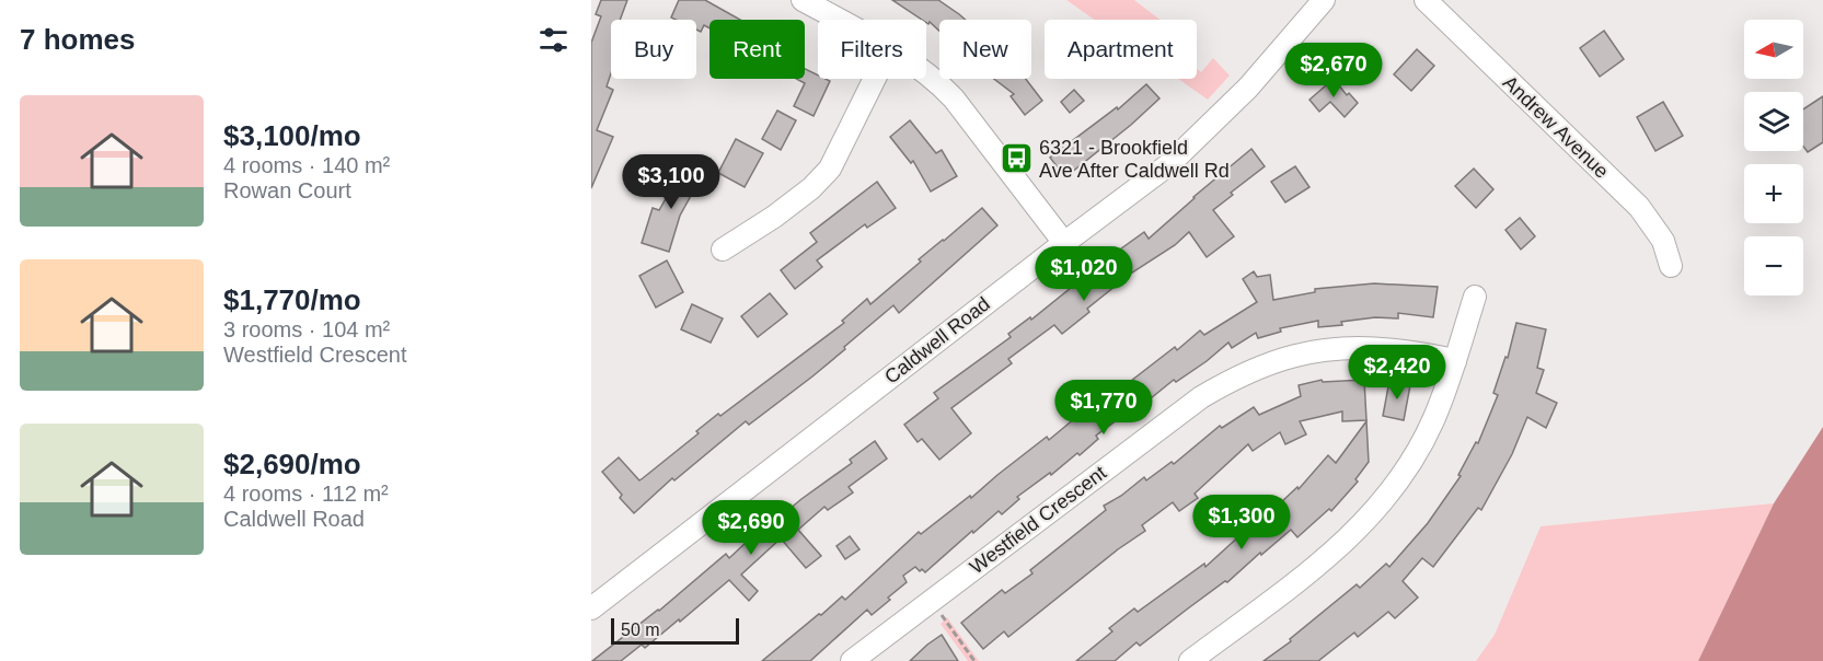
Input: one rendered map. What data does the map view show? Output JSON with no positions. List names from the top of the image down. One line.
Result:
{"streets":{"street":["Andrew Avenue","Caldwell Road","Westfield Crescent"]},"places":{"bus stop":["6321 - Brookfield Ave After Caldwell Rd"]},"scale_bar":"50 m","north":"left","page":{"heading":"7 homes","map_buttons":["+","−"],"chip":["Buy","Rent","Filters","New","Apartment"],"price":["$2,670","$3,100","$1,020","$2,420","$1,770","$1,300","$2,690"],"list":[{"name":"$3,100/mo","note":"4 rooms · 140 m² · Rowan Court"},{"name":"$1,770/mo","note":"3 rooms · 104 m² · Westfield Crescent"},{"name":"$2,690/mo","note":"4 rooms · 112 m² · Caldwell Road"}],"scale":"50 m"}}
